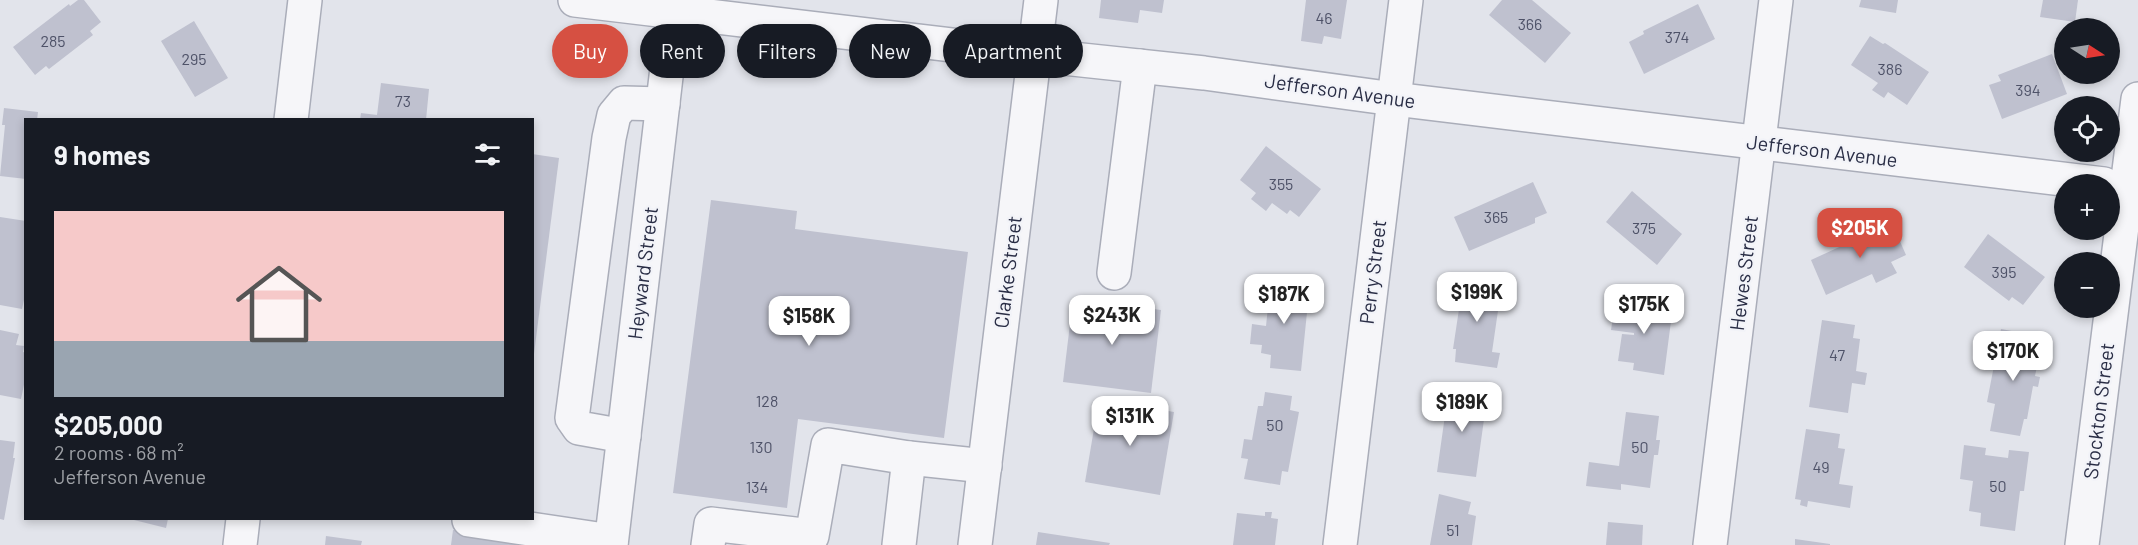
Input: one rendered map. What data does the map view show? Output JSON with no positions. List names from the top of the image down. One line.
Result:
{"streets":{"street":["Jefferson Avenue","Clarke Street","Perry Street","Heyward Street","Hewes Street","Stockton Street"]},"crossings":[["Jefferson Avenue","Perry Street"],["Jefferson Avenue","Heyward Street"],["Jefferson Avenue","Hewes Street"]],"house_numbers":["46","366","374","285","295","386","394","73","355","365","375","395","47","128","50","130","50","49","50","134","51"],"north":"right","page":{"map_buttons":["+","−"],"chip":["Buy","Rent","Filters","New","Apartment"],"heading":"9 homes","list":[{"name":"$205,000","note":"2 rooms · 68 m² · Jefferson Avenue"}],"price":["$205K","$199K","$187K","$175K","$243K","$158K","$170K","$189K","$131K"]}}
